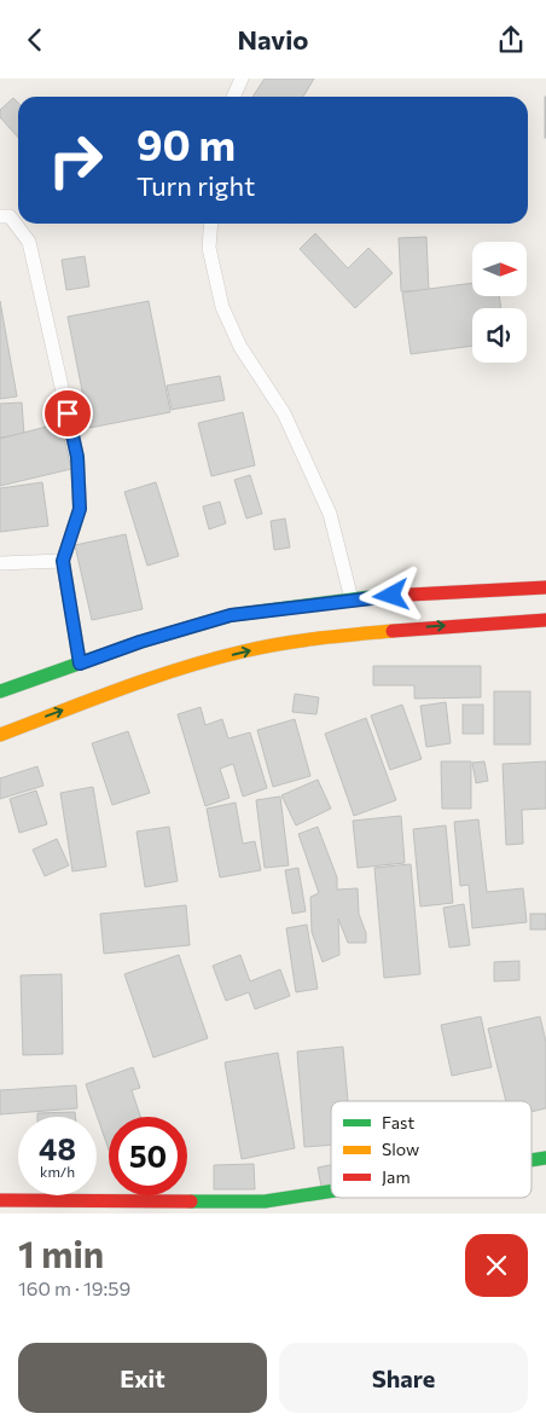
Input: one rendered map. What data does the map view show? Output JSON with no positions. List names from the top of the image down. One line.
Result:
{"legend":["Fast","Slow","Jam"],"north":"right","page":{"header":"Navio","turn":["90 m","Turn right"],"speed":"48 km/h","limit":"50","heading":["1 min","160 m · 19:59"],"buttons":["Exit","Share"]}}
